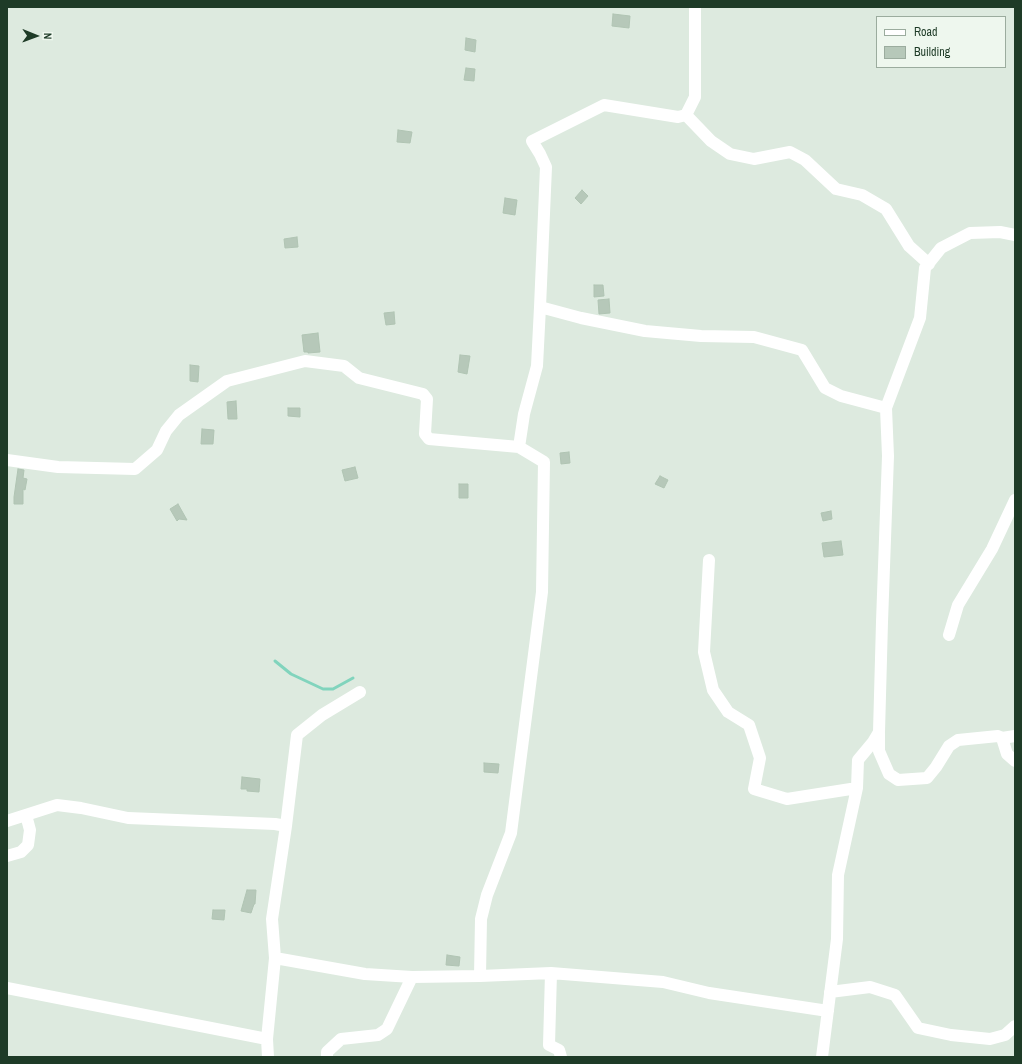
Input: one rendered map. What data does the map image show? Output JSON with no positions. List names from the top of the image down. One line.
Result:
{"legend":["Road","Building"],"north":"right"}
